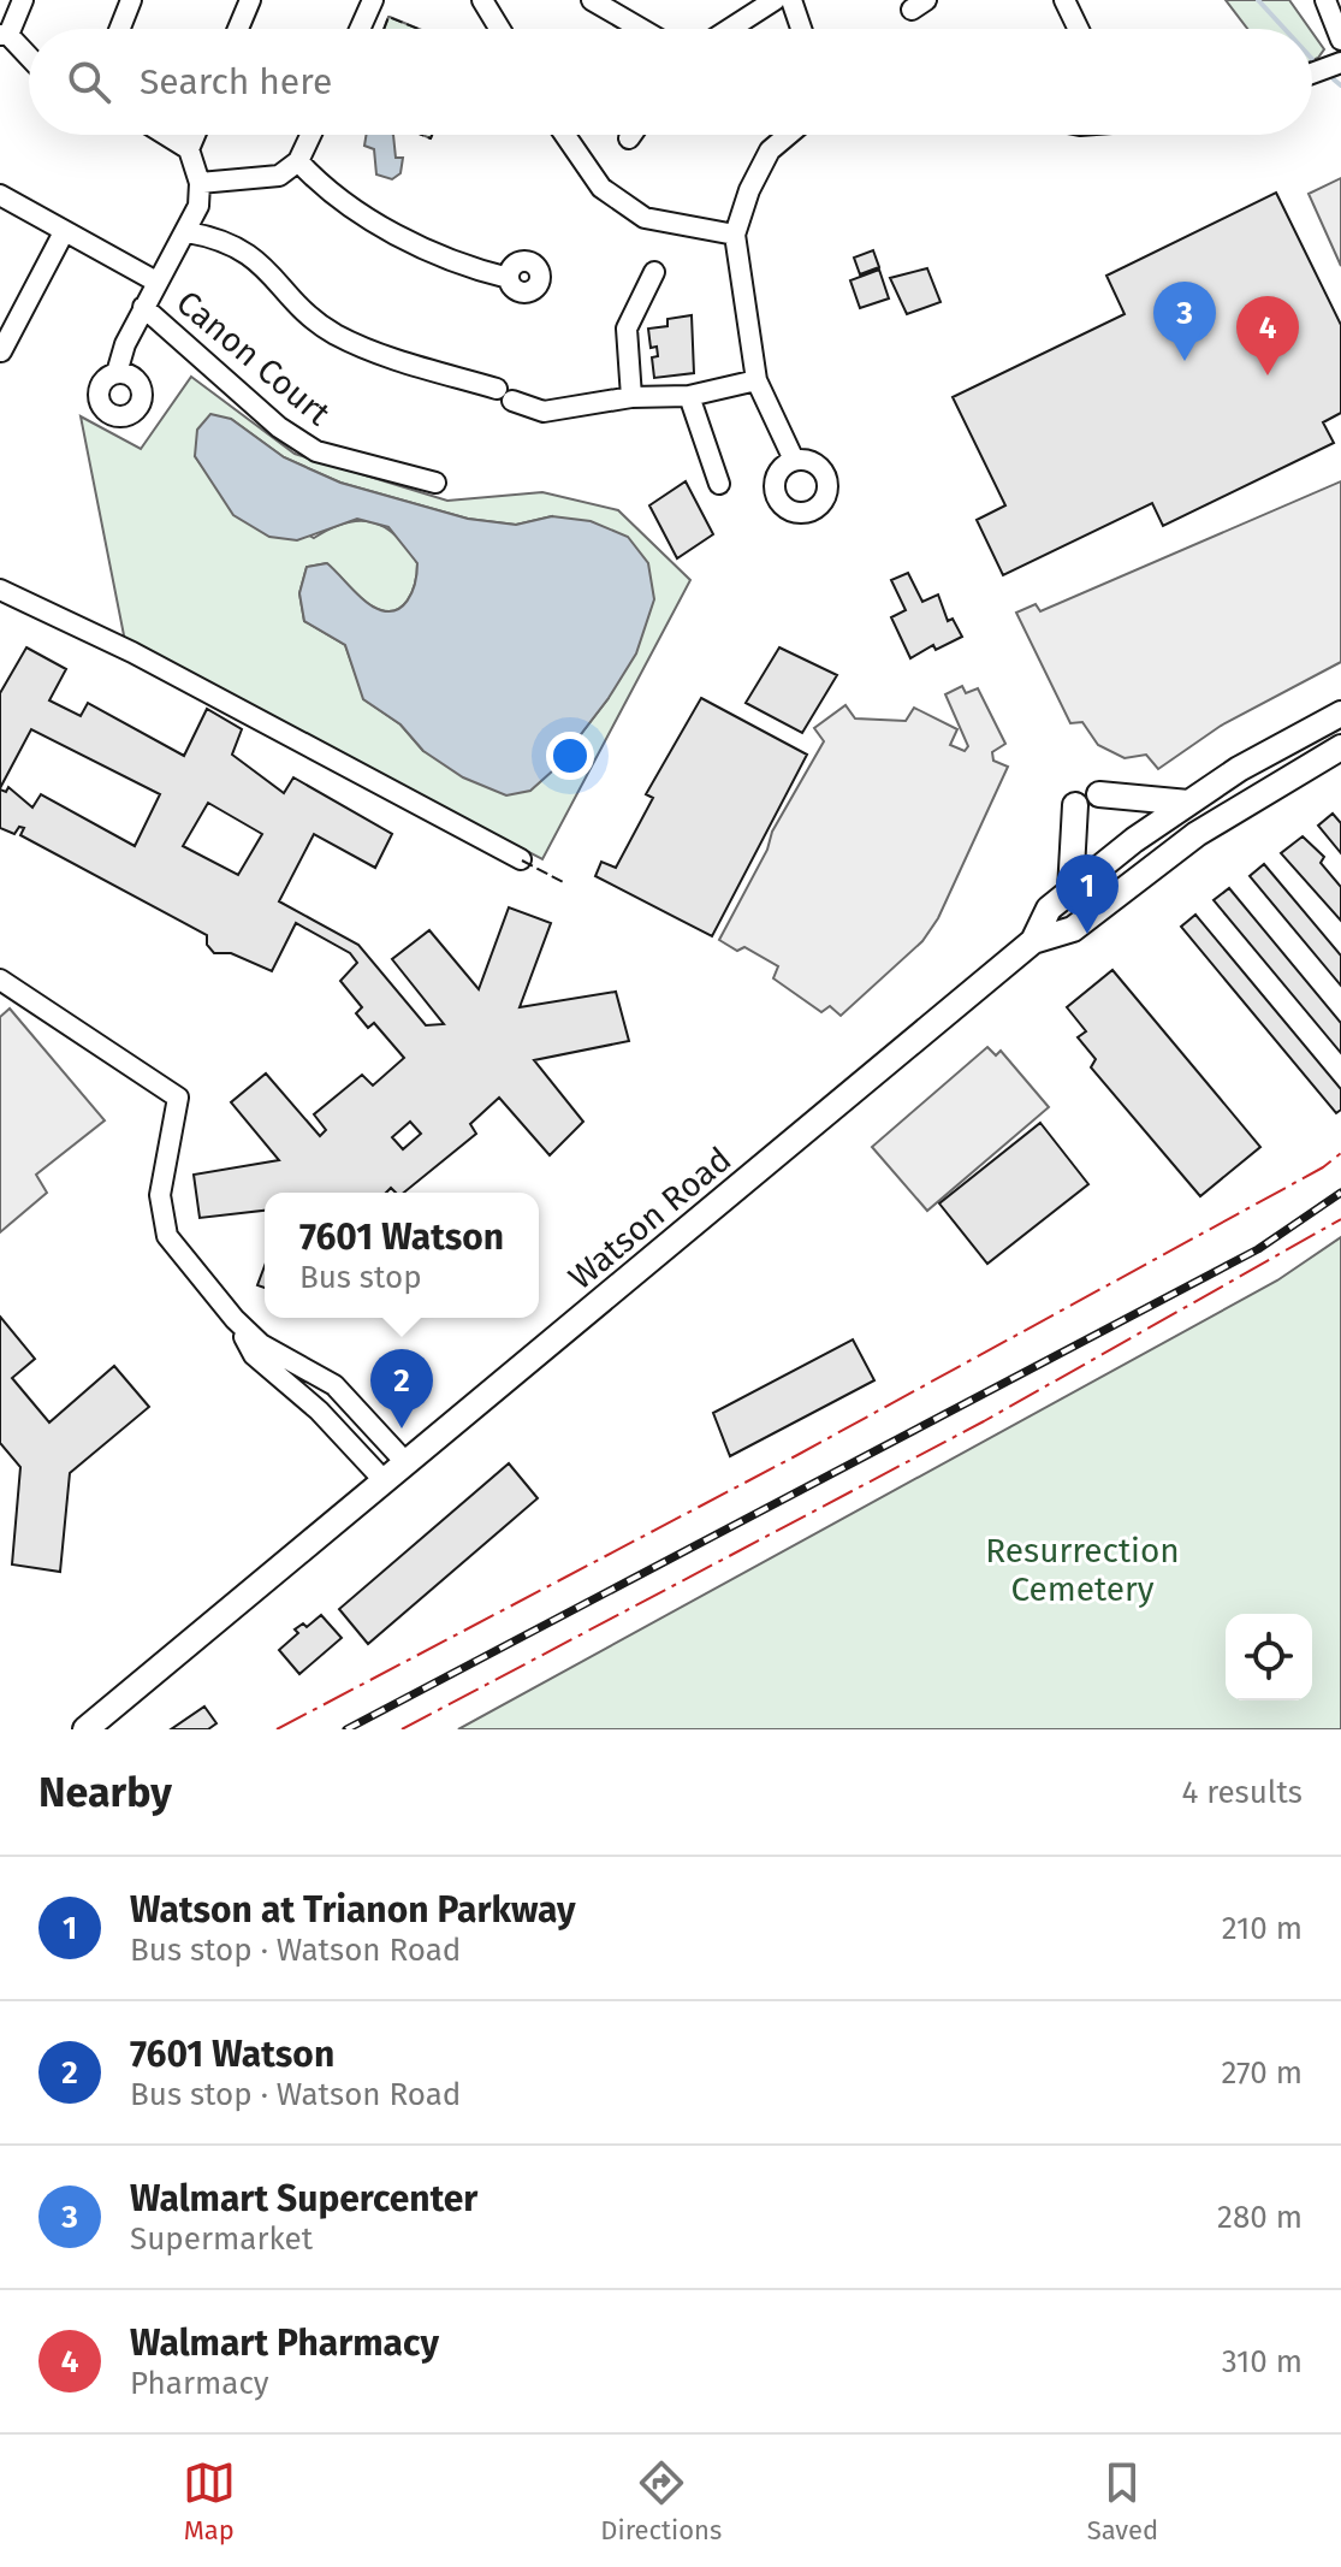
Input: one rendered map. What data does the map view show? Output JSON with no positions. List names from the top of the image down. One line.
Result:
{"streets":{"main road":["Watson Road"],"street":["Canon Court"]},"parks":["Resurrection Cemetery"],"page":{"search":"Search here","pins":["3","4","1","2"],"popup":["7601 Watson","Bus stop"],"heading":["Nearby","4 results"],"list":[{"mark":"1","name":"Watson at Trianon Parkway","note":"Bus stop · Watson Road","value":"210 m"},{"mark":"2","name":"7601 Watson","note":"Bus stop · Watson Road","value":"270 m"},{"mark":"3","name":"Walmart Supercenter","note":"Supermarket","value":"280 m"},{"mark":"4","name":"Walmart Pharmacy","note":"Pharmacy","value":"310 m"}],"nav":["Map","Directions","Saved"]}}
